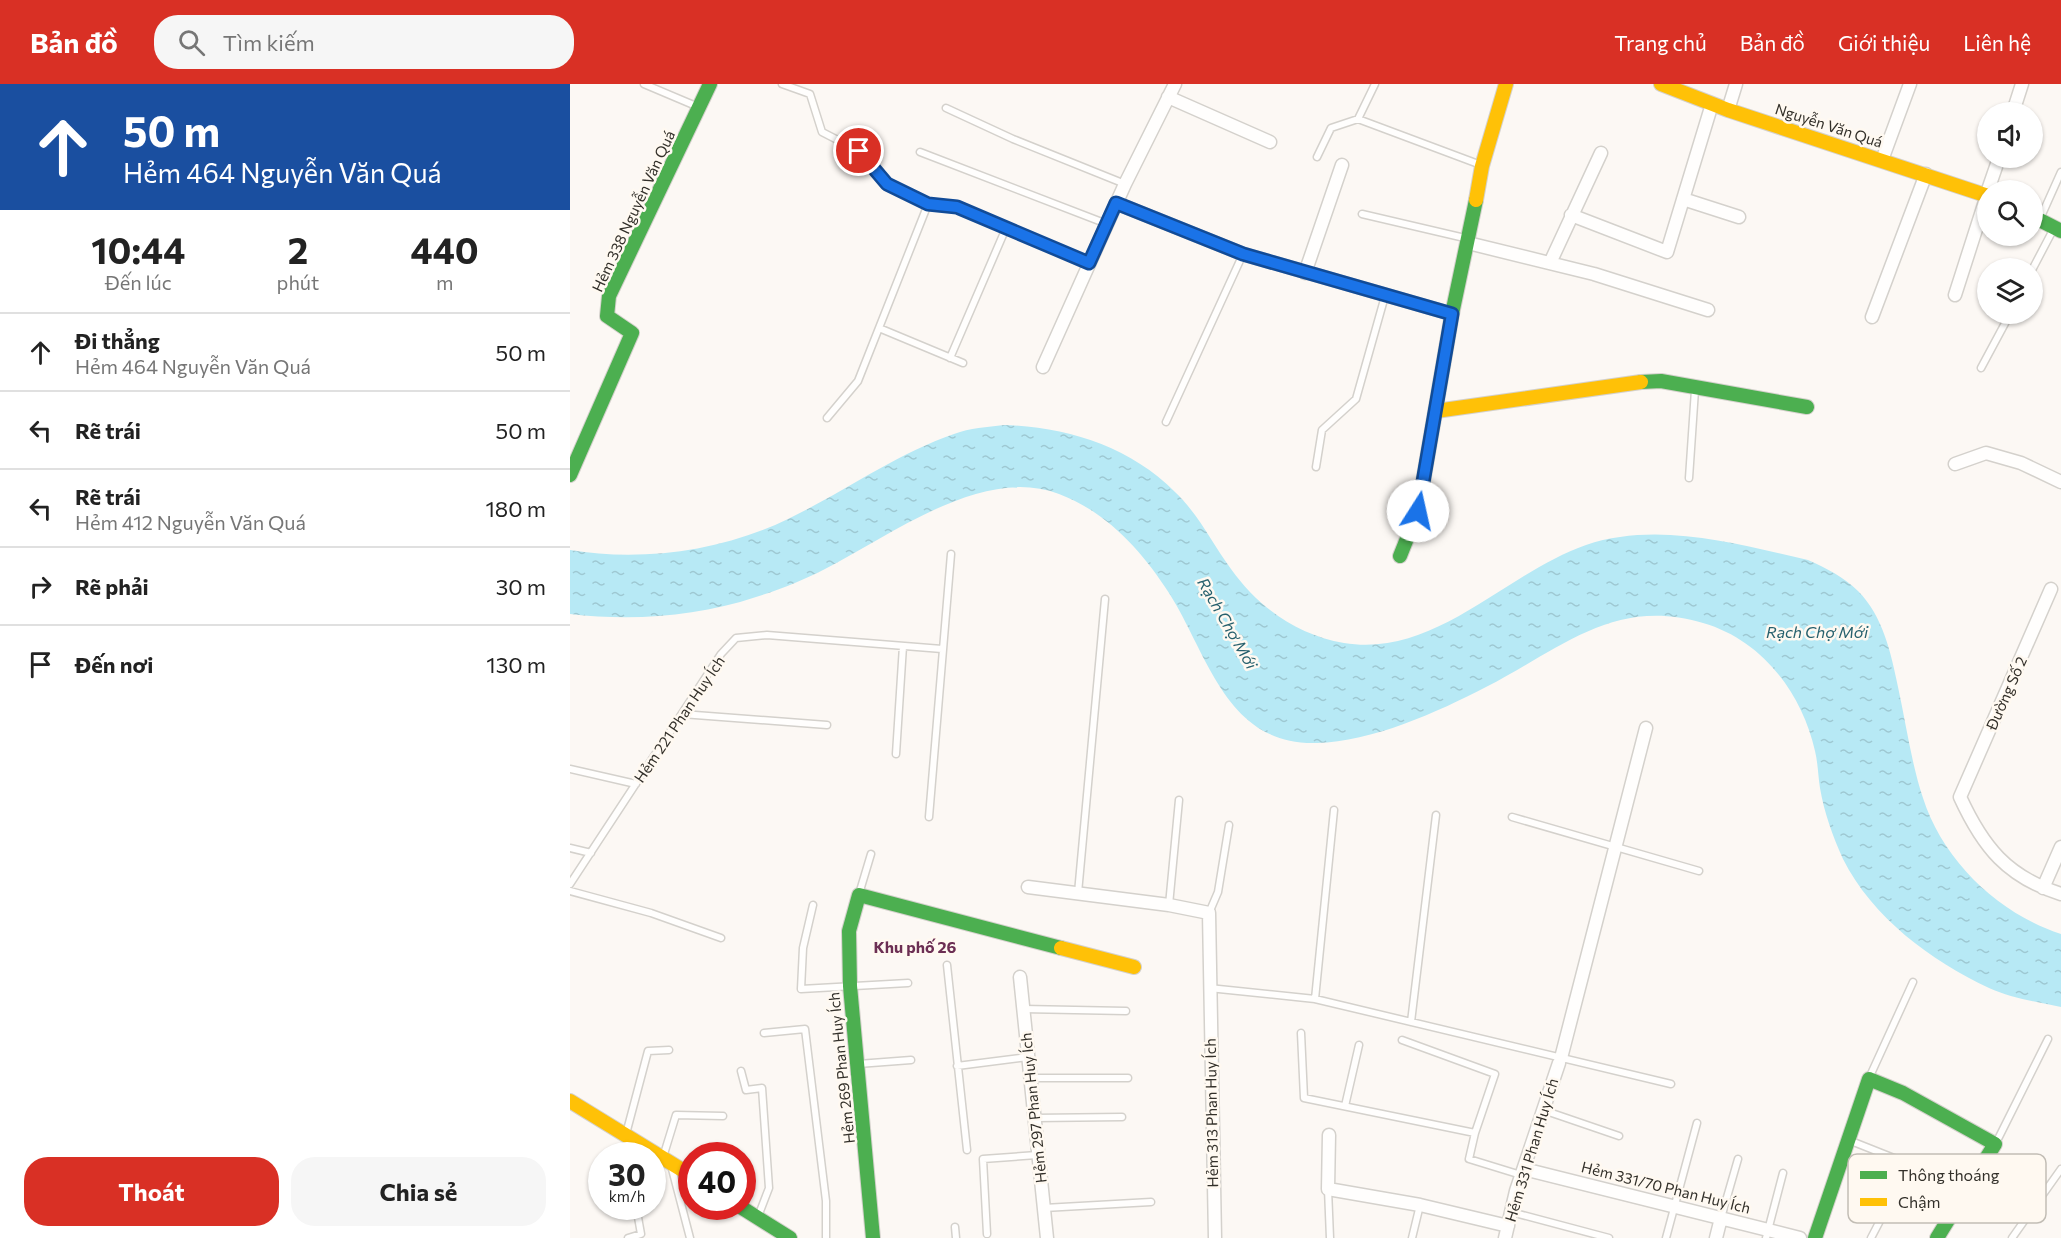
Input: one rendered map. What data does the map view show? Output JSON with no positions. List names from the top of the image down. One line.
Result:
{"streets":{"street":["Nguyễn Văn Quá","Hẻm 338 Nguyễn Văn Quá","Đường Số 2","Hẻm 269 Phan Huy Ích","Hẻm 297 Phan Huy Ích","Hẻm 313 Phan Huy Ích","Hẻm 331 Phan Huy Ích","Hẻm 331/70 Phan Huy Ích"],"lane":["Hẻm 221 Phan Huy Ích"]},"crossings":[["Hẻm 331 Phan Huy Ích","Hẻm 331/70 Phan Huy Ích"]],"districts":["Khu phố 26"],"water":["Rạch Chợ Mới"],"legend":["Thông thoáng","Chậm"],"page":{"header":"Bản đồ","search":"Tìm kiếm","nav":["Trang chủ","Bản đồ","Giới thiệu","Liên hệ"],"turn":["50 m","Hẻm 464 Nguyễn Văn Quá"],"eta":["10:44","Đến lúc","2","phút","440","m"],"list":[{"name":"Đi thẳng","note":"Hẻm 464 Nguyễn Văn Quá","value":"50 m"},{"name":"Rẽ trái","value":"50 m"},{"name":"Rẽ trái","note":"Hẻm 412 Nguyễn Văn Quá","value":"180 m"},{"name":"Rẽ phải","value":"30 m"},{"name":"Đến nơi","value":"130 m"}],"speed":"30 km/h","limit":"40","buttons":["Thoát","Chia sẻ"]}}
